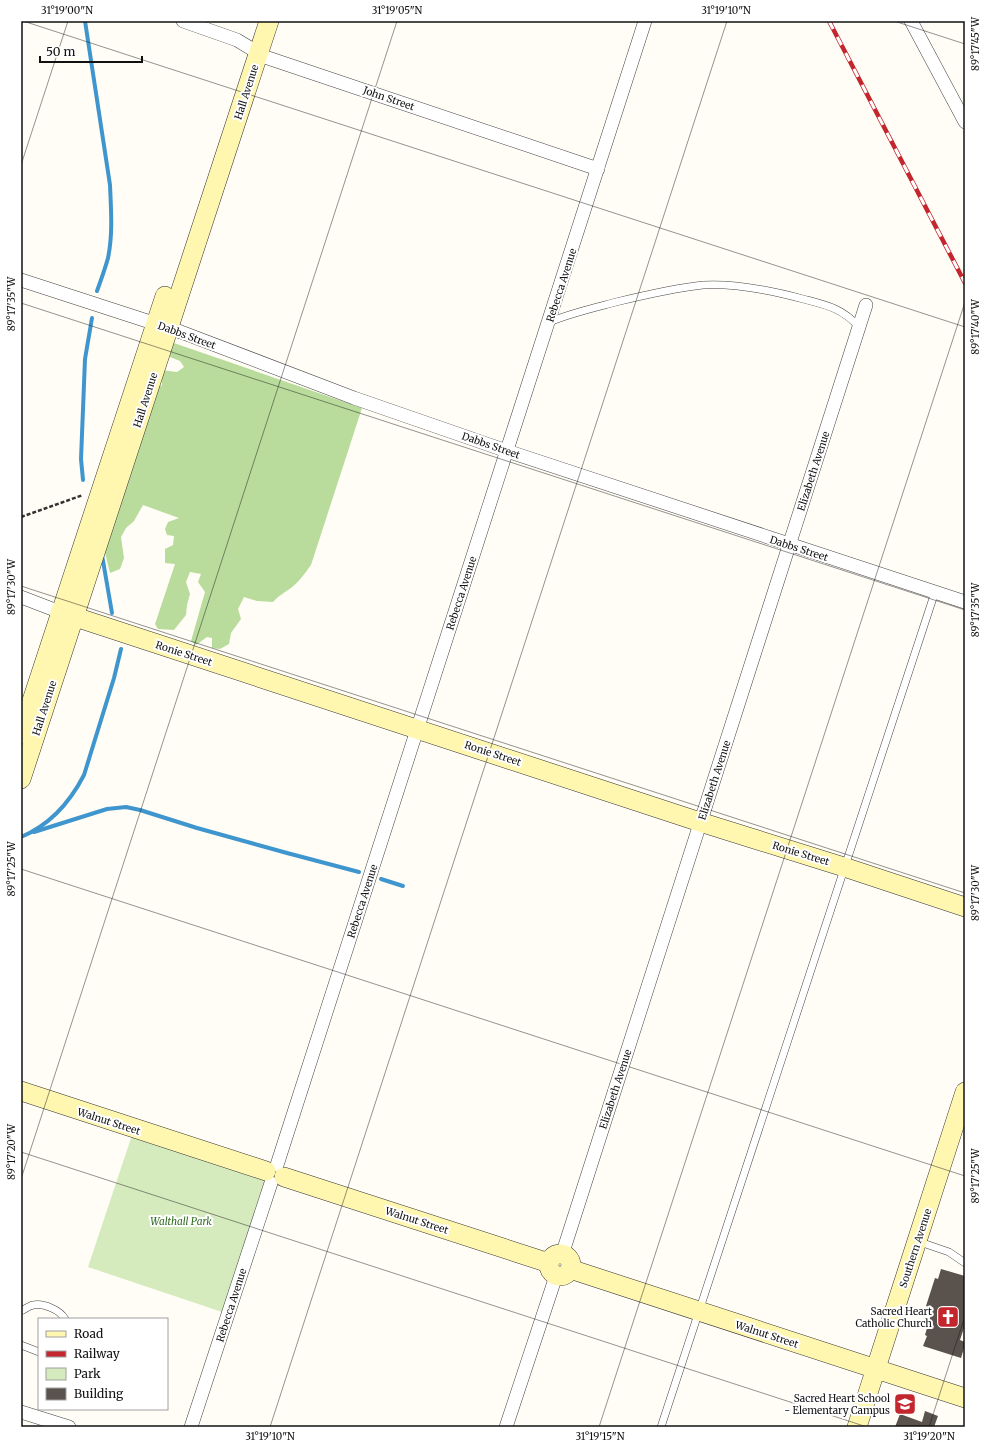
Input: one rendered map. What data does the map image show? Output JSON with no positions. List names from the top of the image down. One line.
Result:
{"streets":{"street":["Hall Avenue","John Street","Rebecca Avenue","Dabbs Street","Elizabeth Avenue","Ronie Street","Walnut Street","Southern Avenue"]},"crossings":[["Hall Avenue","John Street"],["Hall Avenue","Dabbs Street"],["Hall Avenue","Ronie Street"],["John Street","Rebecca Avenue"],["Rebecca Avenue","Dabbs Street"],["Rebecca Avenue","Ronie Street"],["Rebecca Avenue","Walnut Street"],["Dabbs Street","Elizabeth Avenue"],["Elizabeth Avenue","Ronie Street"],["Elizabeth Avenue","Walnut Street"],["Walnut Street","Southern Avenue"]],"parks":["Walthall Park"],"places":{"church":["Sacred Heart Catholic Church"],"school or university":["Sacred Heart School - Elementary Campus"]},"legend":["Road","Railway","Park","Building"],"scale_bar":"50 m","coordinates":["31°19'00\"N","31°19'05\"N","31°19'10\"N","89°17'45\"W","89°17'35\"W","89°17'40\"W","89°17'30\"W","89°17'25\"W","89°17'20\"W","31°19'15\"N","31°19'20\"N"]}
